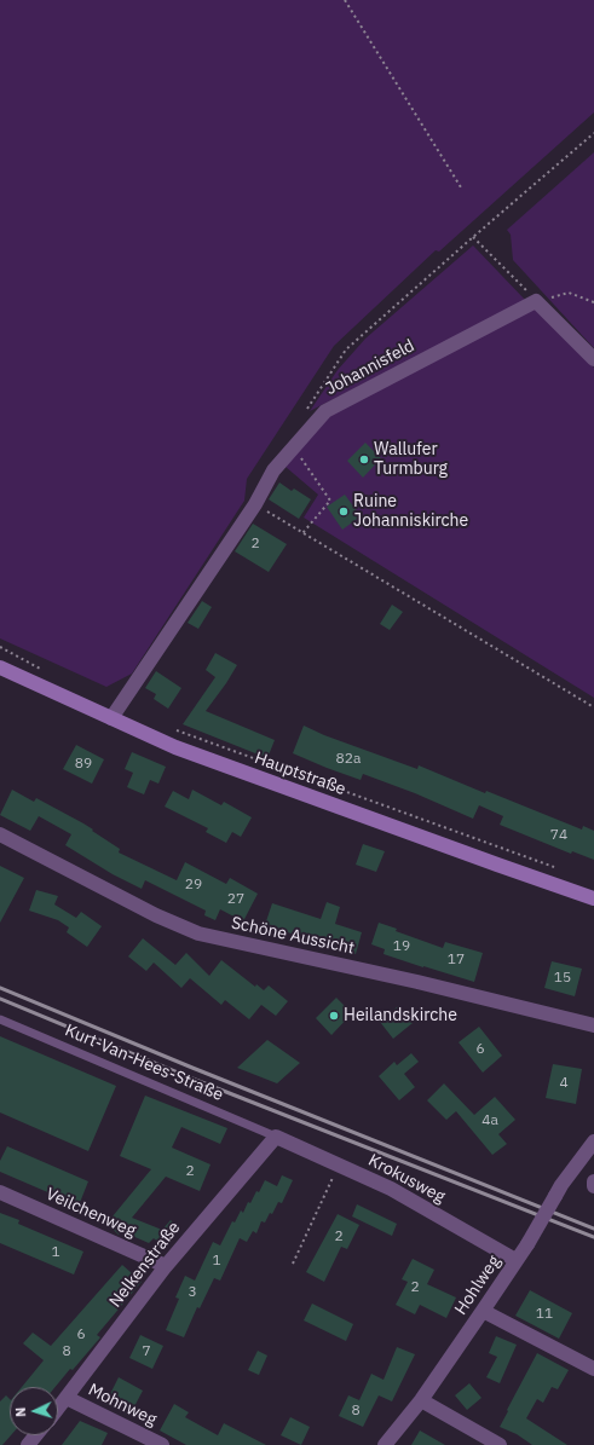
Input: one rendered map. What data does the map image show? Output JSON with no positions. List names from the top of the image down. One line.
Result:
{"streets":{"street":["Johannisfeld","Hauptstraße","Schöne Aussicht","Krokusweg","Veilchenweg","Nelkenstraße","Hohlweg","Mohnweg"],"lane":["Kurt-Van-Hees-Straße"]},"crossings":[["Johannisfeld","Hauptstraße"],["Kurt-Van-Hees-Straße","Krokusweg"],["Kurt-Van-Hees-Straße","Nelkenstraße"],["Krokusweg","Nelkenstraße"],["Krokusweg","Hohlweg"],["Veilchenweg","Nelkenstraße"],["Nelkenstraße","Mohnweg"]],"places":["Wallufer Turmburg","Ruine Johanniskirche","Heilandskirche"],"house_numbers":["2","82a","89","74","29","27","19","17","15","6","4","4a","2","2","1","1","2","3","11","6","8","7","8"],"north":"left"}
